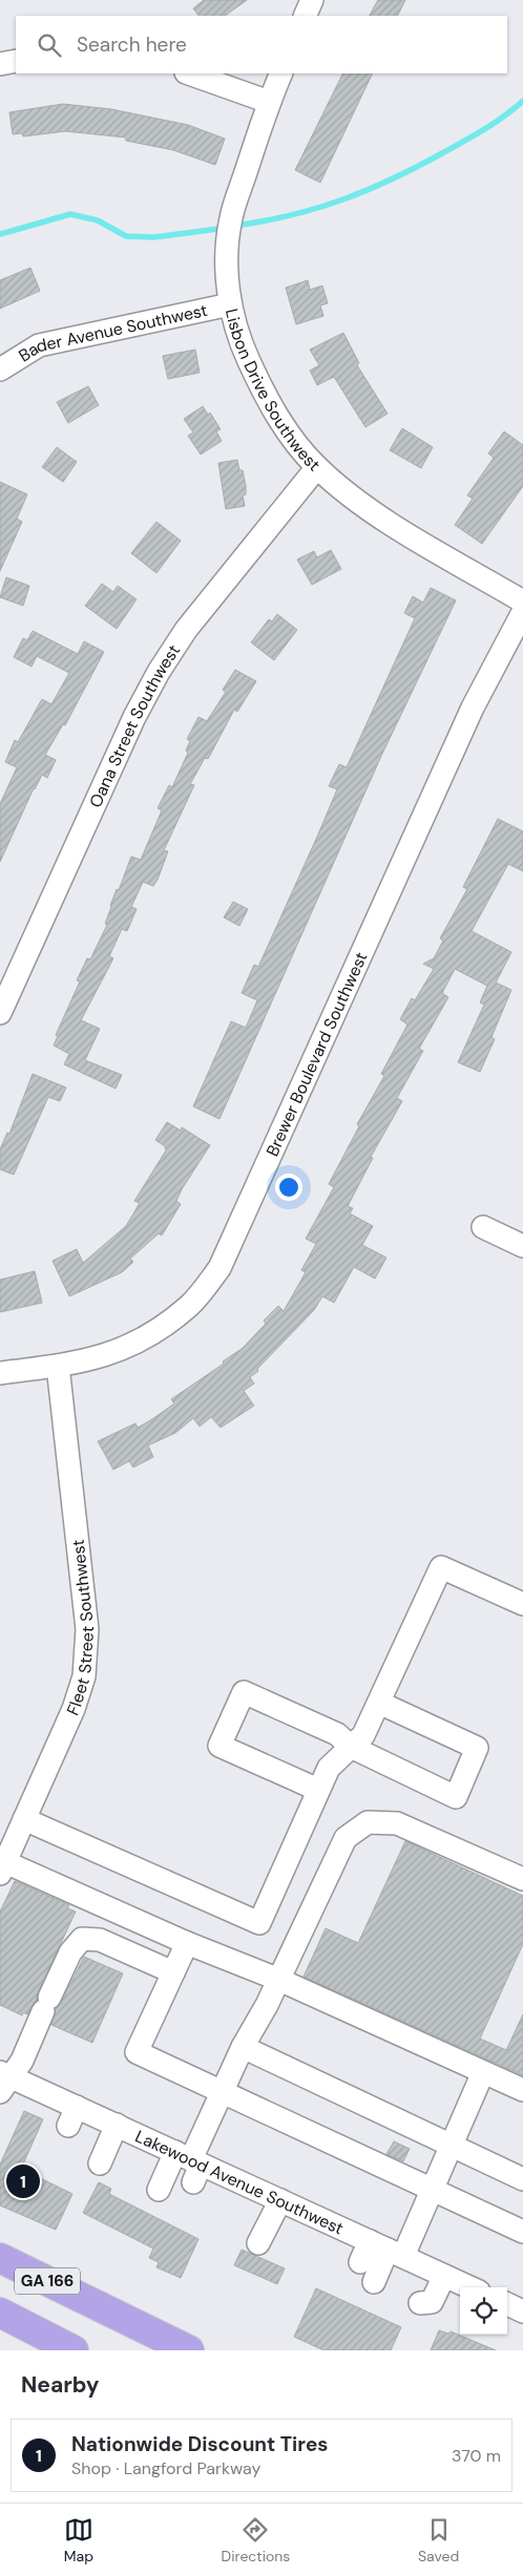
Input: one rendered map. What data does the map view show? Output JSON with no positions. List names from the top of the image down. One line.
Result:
{"streets":{"highway":["GA 166"],"street":["Bader Avenue Southwest","Lisbon Drive Southwest","Oana Street Southwest","Brewer Boulevard Southwest","Fleet Street Southwest","Lakewood Avenue Southwest"]},"crossings":[["Bader Avenue Southwest","Lisbon Drive Southwest"],["Lisbon Drive Southwest","Oana Street Southwest"],["Brewer Boulevard Southwest","Fleet Street Southwest"]],"page":{"search":"Search here","pins":"1","heading":"Nearby","list":[{"mark":"1","name":"Nationwide Discount Tires","note":"Shop · Langford Parkway","value":"370 m"}],"nav":["Map","Directions","Saved"]}}
